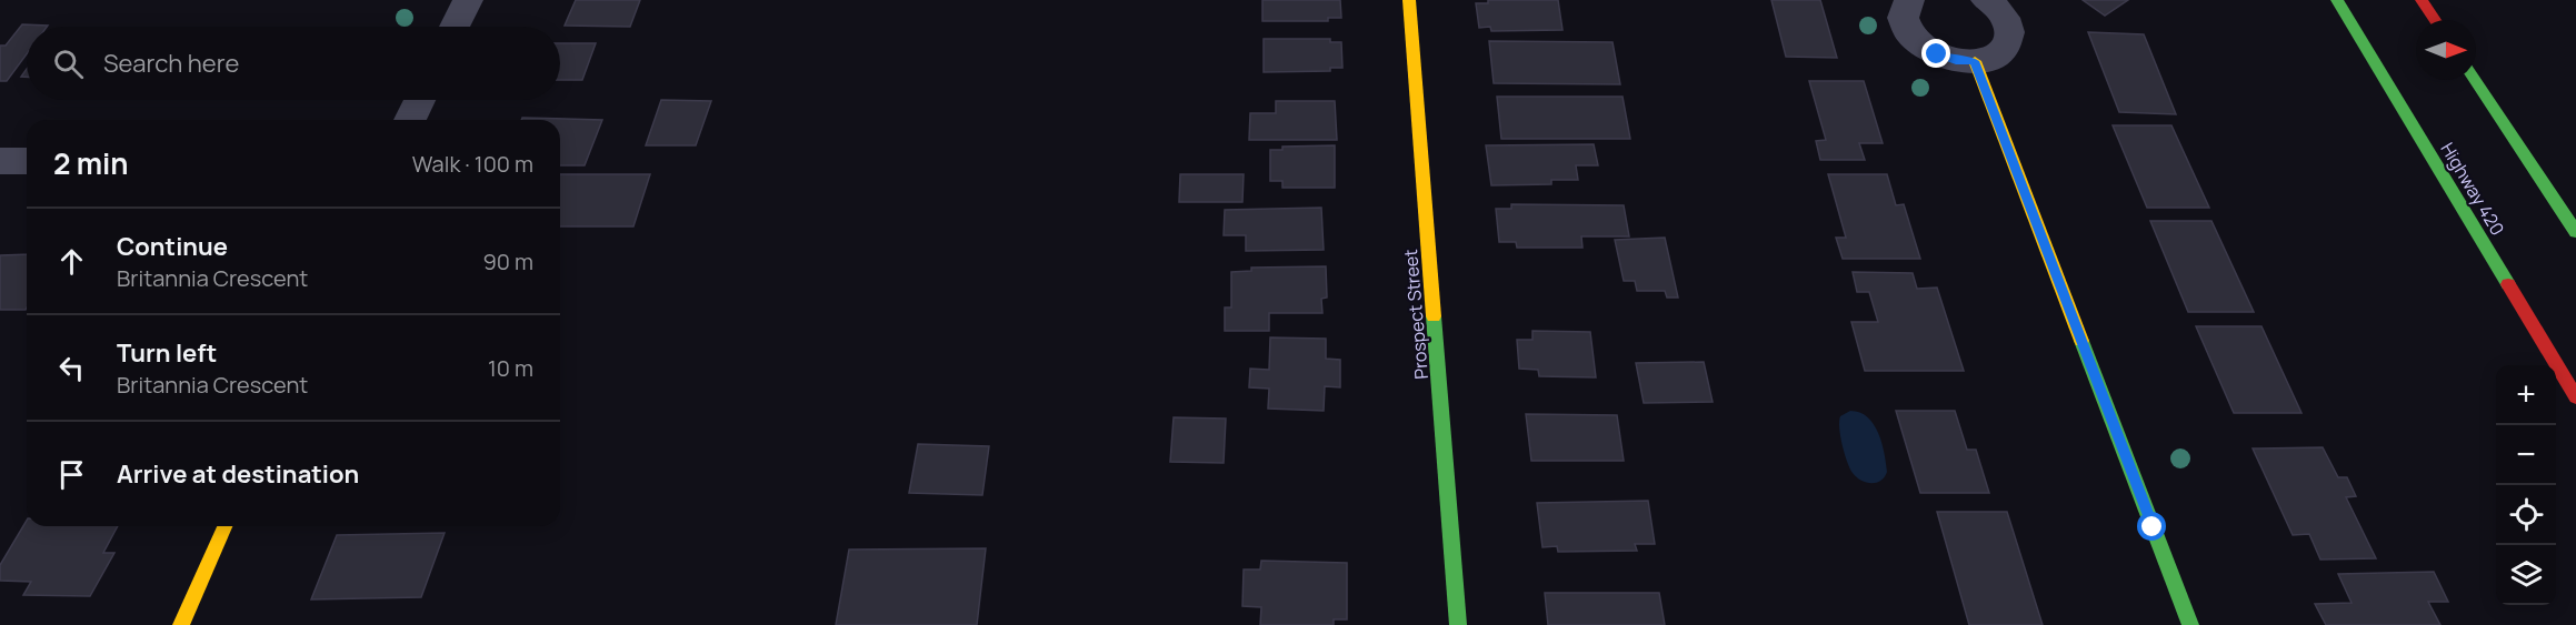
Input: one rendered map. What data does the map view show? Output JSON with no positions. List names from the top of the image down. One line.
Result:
{"streets":{"main road":["Highway 420","Prospect Street"]},"north":"right","page":{"search":"Search here","heading":["2 min","Walk · 100 m"],"list":[["Continue","Britannia Crescent","90 m"],["Turn left","Britannia Crescent","10 m"],"Arrive at destination"],"map_buttons":["+","−"]}}
